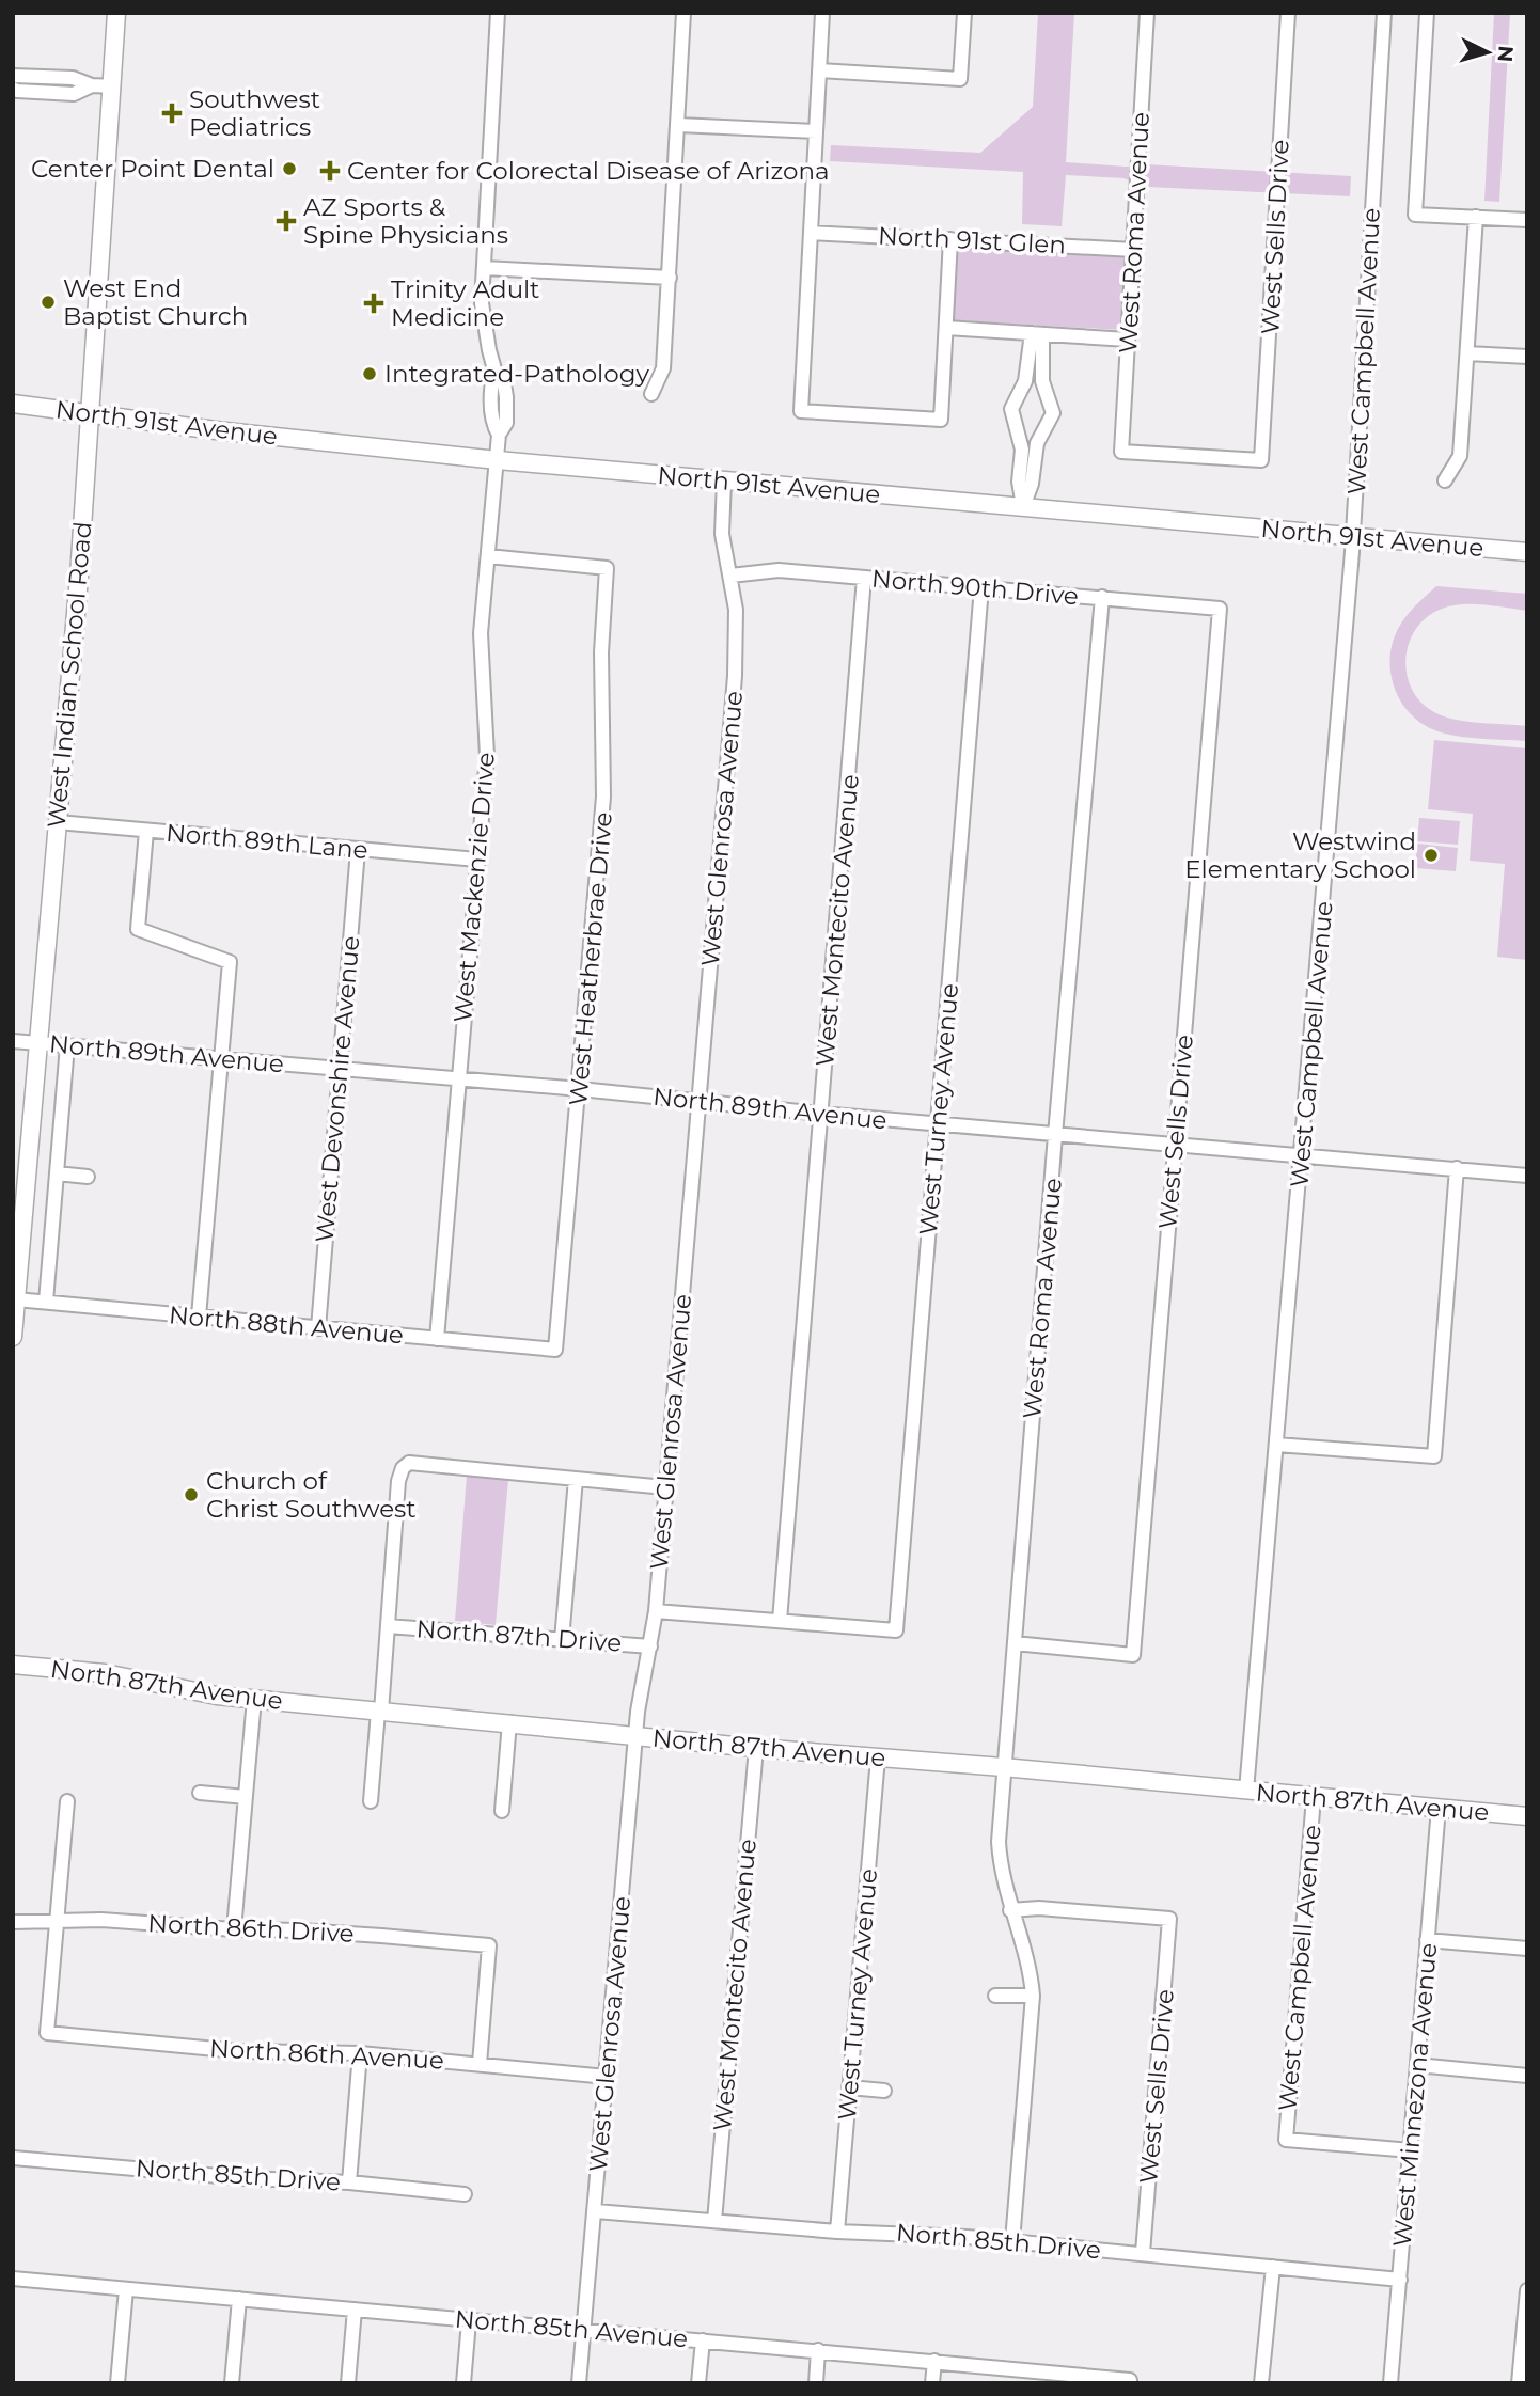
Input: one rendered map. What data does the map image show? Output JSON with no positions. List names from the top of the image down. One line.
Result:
{"streets":{"main road":["North 91st Avenue","West Indian School Road","North 87th Avenue"],"street":["West Roma Avenue","West Sells Drive","North 91st Glen","West Campbell Avenue","North 90th Drive","West Glenrosa Avenue","North 89th Lane","West Mackenzie Drive","West Montecito Avenue","West Heatherbrae Drive","North 89th Avenue","West Devonshire Avenue","West Turney Avenue","North 88th Avenue","North 87th Drive","North 86th Drive","North 86th Avenue","West Minnezona Avenue","North 85th Drive","North 85th Avenue"]},"crossings":[["West Roma Avenue","West Sells Drive"],["West Roma Avenue","North 91st Glen"],["West Roma Avenue","North 90th Drive"],["West Roma Avenue","North 89th Avenue"],["West Roma Avenue","North 87th Avenue"],["West Roma Avenue","North 85th Drive"],["West Sells Drive","North 90th Drive"],["West Sells Drive","North 89th Avenue"],["West Sells Drive","North 85th Drive"],["West Campbell Avenue","North 91st Avenue"],["West Campbell Avenue","North 89th Avenue"],["West Campbell Avenue","North 87th Avenue"],["West Campbell Avenue","West Minnezona Avenue"],["North 91st Avenue","West Indian School Road"],["North 91st Avenue","West Glenrosa Avenue"],["North 91st Avenue","West Mackenzie Drive"],["North 90th Drive","West Glenrosa Avenue"],["North 90th Drive","West Montecito Avenue"],["North 90th Drive","West Turney Avenue"],["West Indian School Road","North 89th Lane"],["West Indian School Road","North 89th Avenue"],["West Indian School Road","North 88th Avenue"],["West Glenrosa Avenue","North 89th Avenue"],["West Glenrosa Avenue","North 87th Drive"],["West Glenrosa Avenue","North 87th Avenue"],["West Glenrosa Avenue","North 86th Avenue"],["West Glenrosa Avenue","North 85th Drive"],["West Glenrosa Avenue","North 85th Avenue"],["North 89th Lane","West Mackenzie Drive"],["North 89th Lane","West Devonshire Avenue"],["West Mackenzie Drive","West Heatherbrae Drive"],["West Mackenzie Drive","North 89th Avenue"],["West Mackenzie Drive","North 88th Avenue"],["West Montecito Avenue","North 89th Avenue"],["West Montecito Avenue","West Turney Avenue"],["West Montecito Avenue","North 87th Avenue"],["West Montecito Avenue","North 85th Drive"],["West Heatherbrae Drive","North 89th Avenue"],["West Heatherbrae Drive","North 88th Avenue"],["North 89th Avenue","West Devonshire Avenue"],["North 89th Avenue","West Turney Avenue"],["West Devonshire Avenue","North 88th Avenue"],["West Turney Avenue","North 87th Avenue"],["West Turney Avenue","North 85th Drive"],["North 87th Avenue","West Minnezona Avenue"],["North 86th Drive","North 86th Avenue"],["West Minnezona Avenue","North 85th Drive"]],"places":{"health":["Southwest Pediatrics","Center for Colorectal Disease of Arizona","AZ Sports & Spine Physicians","Trinity Adult Medicine"],"other":["Center Point Dental","West End Baptist Church","Integrated-Pathology","Westwind Elementary School","Church of Christ Southwest"]},"north":"right"}
